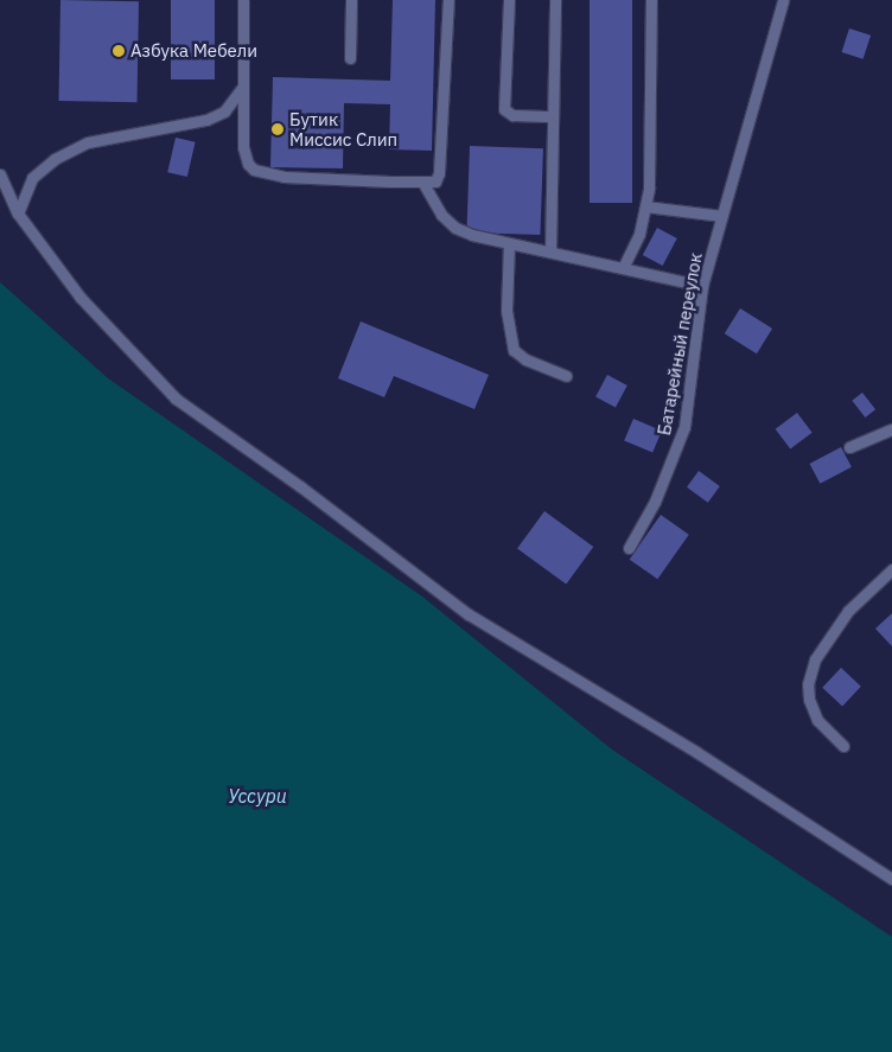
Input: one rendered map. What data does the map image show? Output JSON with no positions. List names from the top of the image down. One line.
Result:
{"streets":{"lane":["Батарейный переулок"]},"water":["Уссури"],"places":["Азбука Мебели","Бутик Миссис Слип"]}
